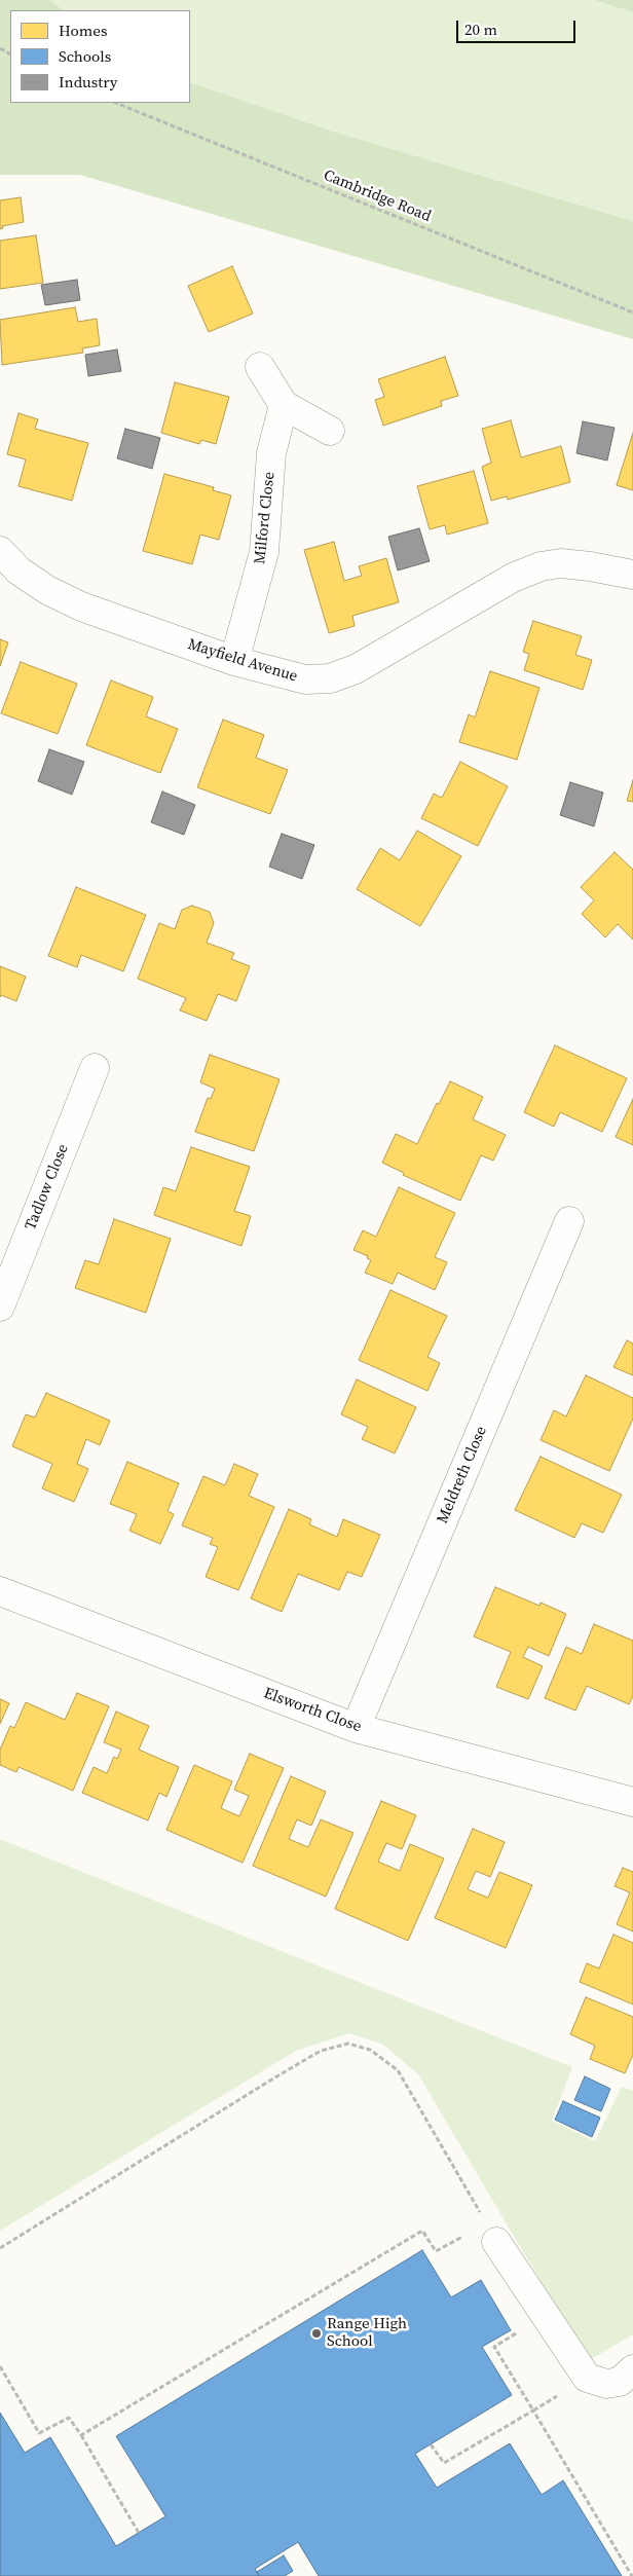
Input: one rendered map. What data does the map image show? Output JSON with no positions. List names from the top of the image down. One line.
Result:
{"streets":{"street":["Milford Close","Mayfield Avenue","Tadlow Close","Meldreth Close","Elsworth Close"],"path":["Cambridge Road"]},"crossings":[["Milford Close","Mayfield Avenue"],["Meldreth Close","Elsworth Close"]],"places":["Range High School"],"legend":["Homes","Schools","Industry"],"scale_bar":"20 m"}
